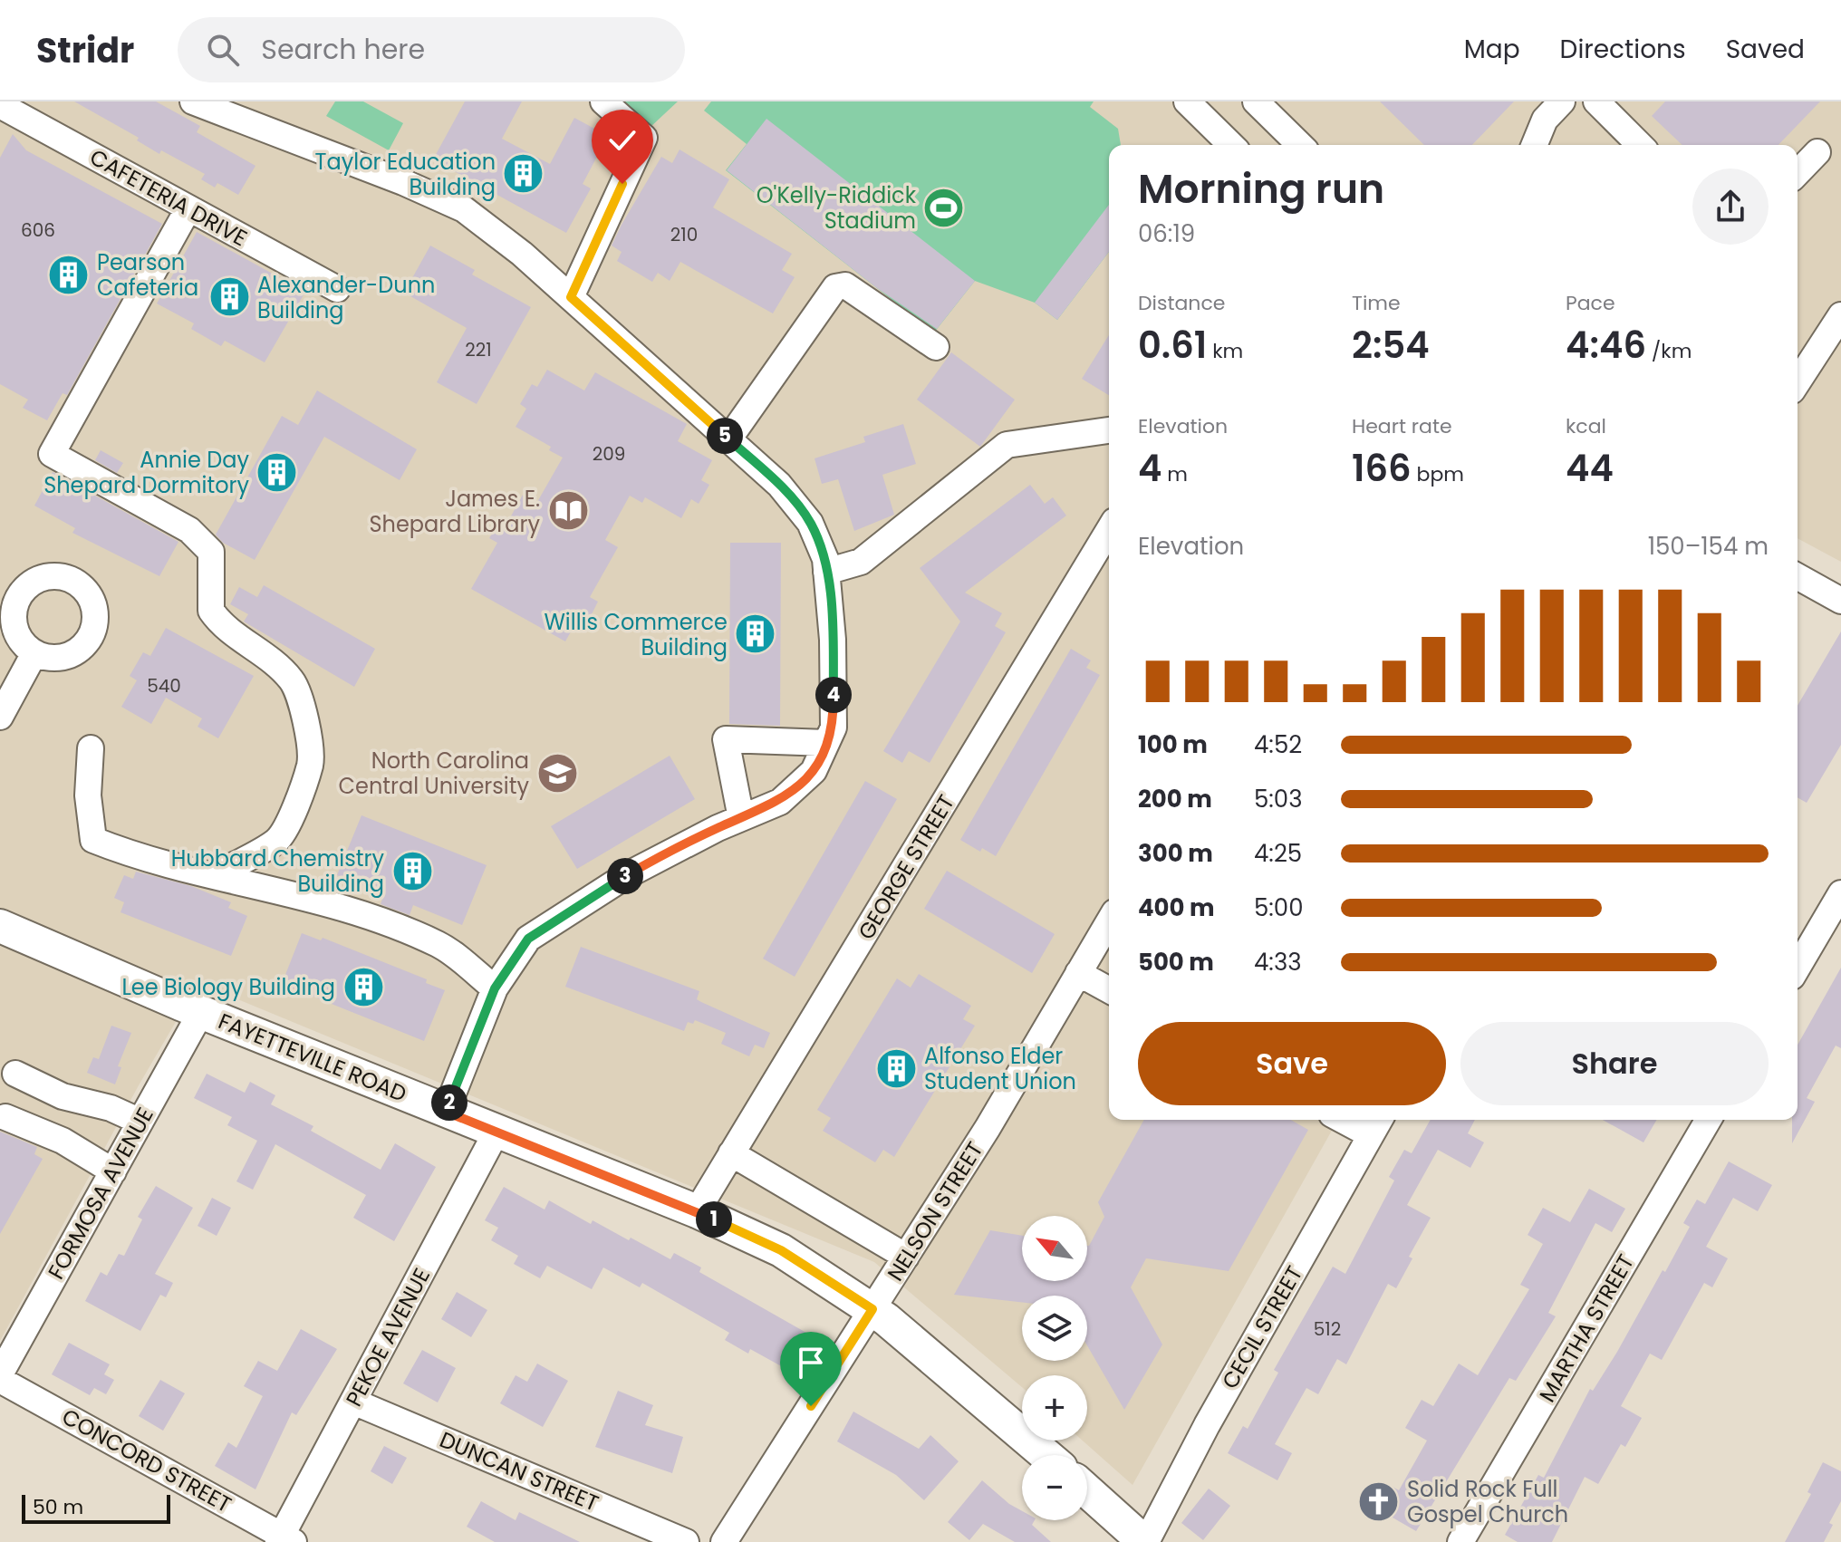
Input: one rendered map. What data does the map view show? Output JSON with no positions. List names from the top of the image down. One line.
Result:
{"streets":{"main road":["FAYETTEVILLE ROAD"],"street":["CAFETERIA DRIVE","GEORGE STREET","FORMOSA AVENUE","NELSON STREET","CECIL STREET","MARTHA STREET","PEKOE AVENUE","CONCORD STREET","DUNCAN STREET"]},"crossings":[["GEORGE STREET","FAYETTEVILLE ROAD"],["FAYETTEVILLE ROAD","FORMOSA AVENUE"],["FAYETTEVILLE ROAD","NELSON STREET"],["FAYETTEVILLE ROAD","PEKOE AVENUE"],["FORMOSA AVENUE","CONCORD STREET"],["PEKOE AVENUE","CONCORD STREET"],["PEKOE AVENUE","DUNCAN STREET"]],"places":{"building":["Taylor Education Building","Pearson Cafeteria","Alexander-Dunn Building","Annie Day Shepard Dormitory","Willis Commerce Building","Hubbard Chemistry Building","Lee Biology Building","Alfonso Elder Student Union"],"sports":["O'Kelly-Riddick Stadium"],"library":["James E. Shepard Library"],"school or university":["North Carolina Central University"],"church":["Solid Rock Full Gospel Church"]},"house_numbers":["606","210","221","209","540","512"],"scale_bar":"50 m","north":"top left","page":{"header":"Stridr","search":"Search here","nav":["Map","Directions","Saved"],"heading":["Morning run","06:19"],"stats":[["Distance","0.61 km"],["Time","2:54"],["Pace","4:46 /km"],["Elevation","4 m"],["Heart rate","166 bpm"],["kcal","44"]],"pins":["5","4","3","2","1"],"chart":["Elevation","150–154 m"],"list":[{"name":"100 m","note":"4:52"},{"name":"200 m","note":"5:03"},{"name":"300 m","note":"4:25"},{"name":"400 m","note":"5:00"},{"name":"500 m","note":"4:33"}],"buttons":["Save","Share"],"map_buttons":["+","−"],"scale":"50 m"}}
